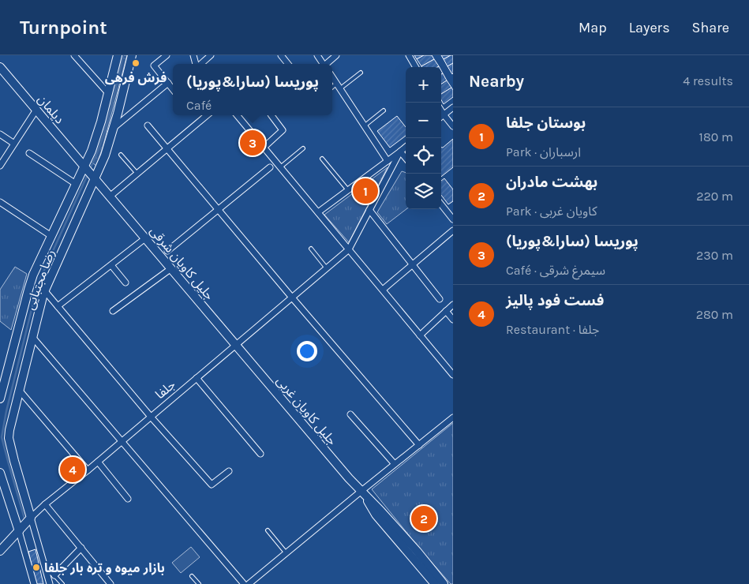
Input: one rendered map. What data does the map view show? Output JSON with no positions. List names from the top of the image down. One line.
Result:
{"streets":{"main road":["دیلمان","جلیل کاویان شرقی","رضا مجتبایی","جلفا","جلیل کاویان غربی"]},"crossings":[["دیلمان","جلیل کاویان شرقی"],["دیلمان","رضا مجتبایی"],["جلیل کاویان شرقی","رضا مجتبایی"],["جلیل کاویان شرقی","جلفا"],["جلیل کاویان شرقی","جلیل کاویان غربی"],["رضا مجتبایی","جلفا"],["جلفا","جلیل کاویان غربی"]],"places":["فرش فرهی","بازار میوه و تره بار جلفا"],"page":{"header":"Turnpoint","nav":["Map","Layers","Share"],"heading":["Nearby","4 results"],"popup":["پوریسا (سارا&پوریا)","Café"],"map_buttons":["+","−"],"list":[{"mark":"1","name":"بوستان جلفا","note":"Park · ارسباران","value":"180 m"},{"mark":"2","name":"بهشت مادران","note":"Park · کاویان غربی","value":"220 m"},{"mark":"3","name":"پوریسا (سارا&پوریا)","note":"Café · سیمرغ شرقی","value":"230 m"},{"mark":"4","name":"فست فود پالیز","note":"Restaurant · جلفا","value":"280 m"}],"pins":["3","1","4","2"]}}
